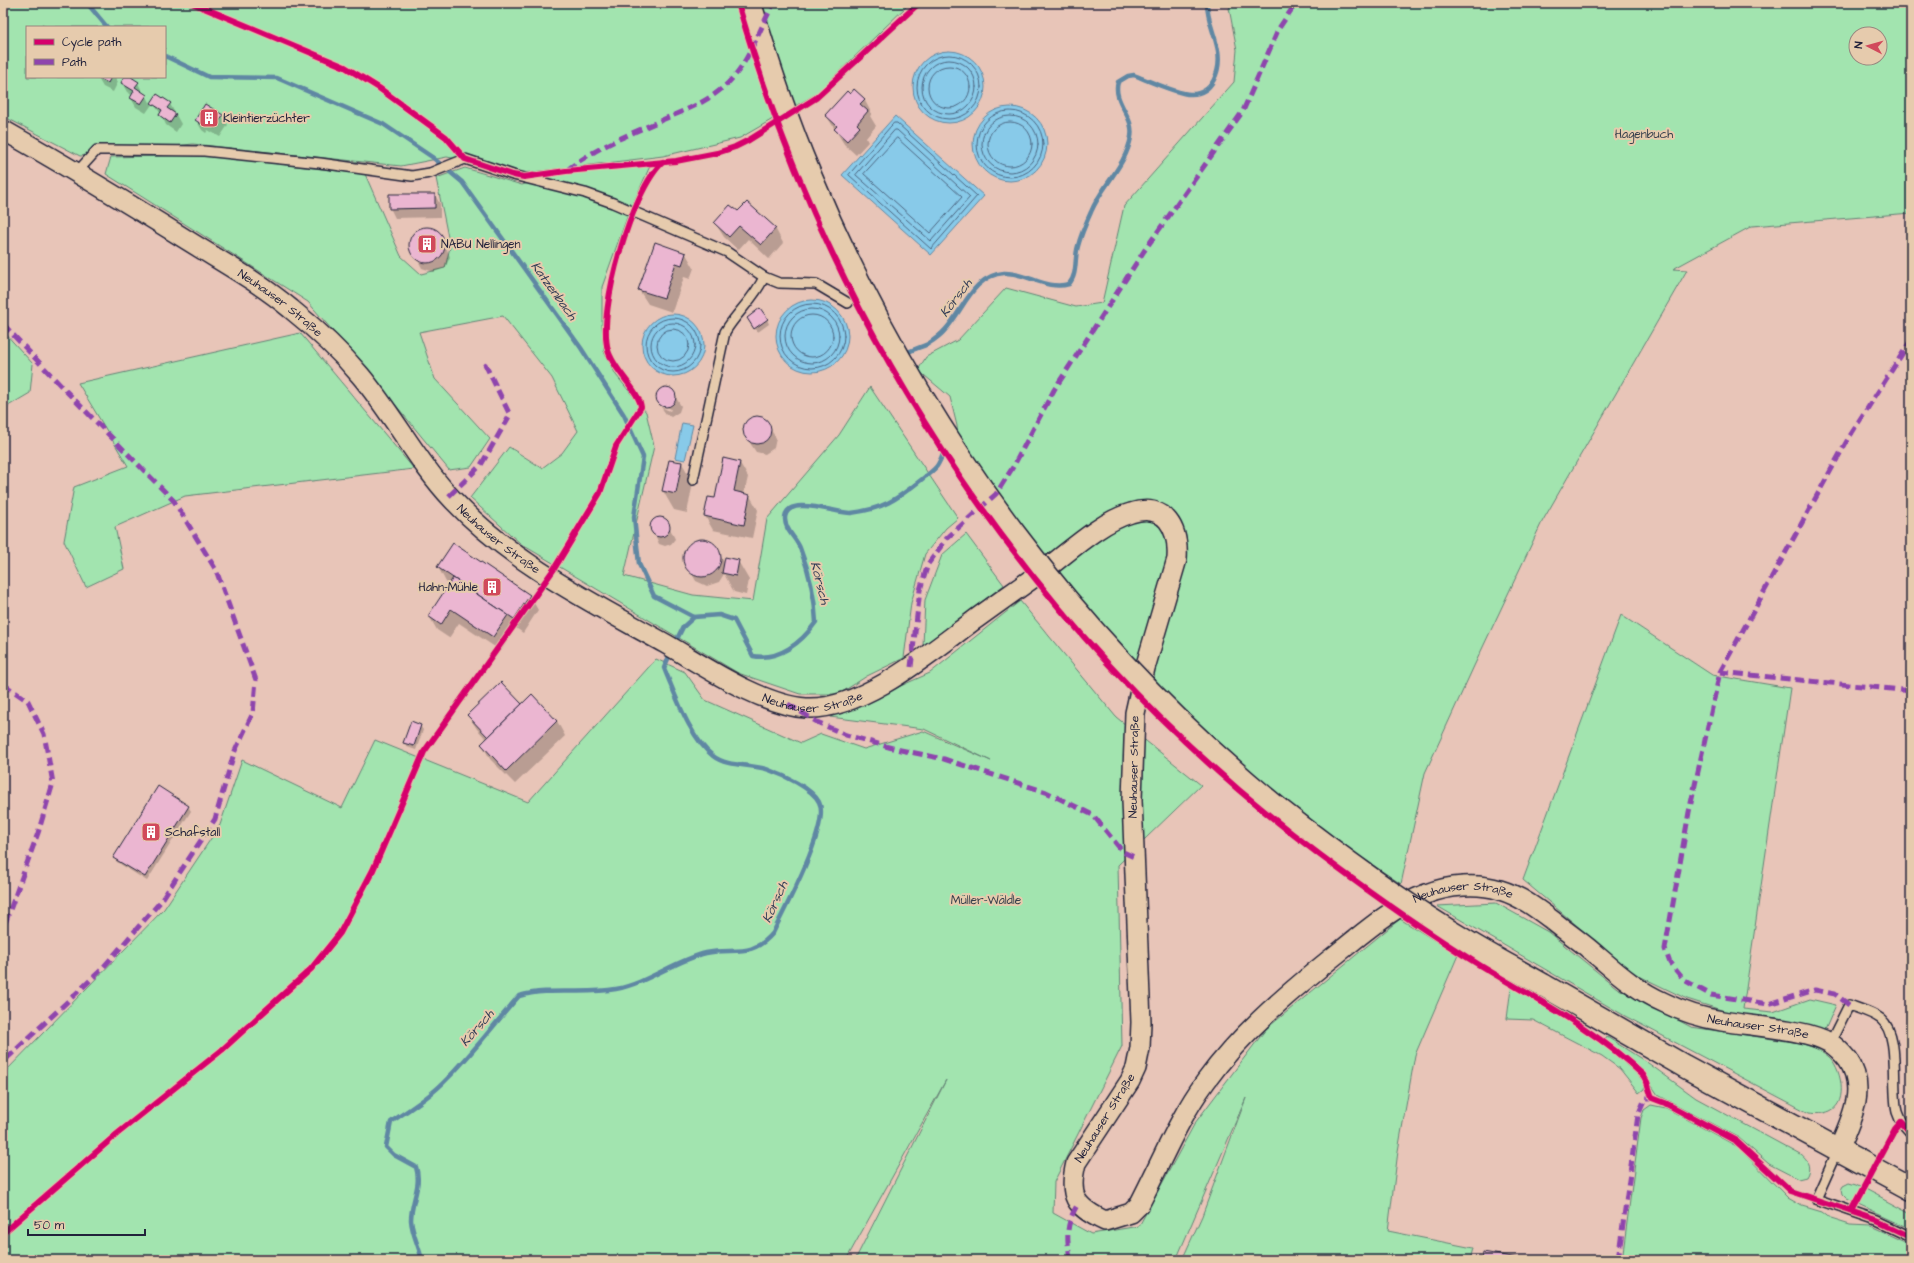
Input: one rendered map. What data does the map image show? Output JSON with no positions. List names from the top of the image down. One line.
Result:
{"streets":{"street":["Neuhauser Straße"]},"water":["Katzenbach","Körsch"],"parks":["Hagenbuch","Müller-Wäldle"],"places":{"building":["Kleintierzüchter","NABU Nellingen","Hahn-Mühle","Schafstall"]},"legend":["Cycle path","Path"],"scale_bar":"50 m","north":"left"}
